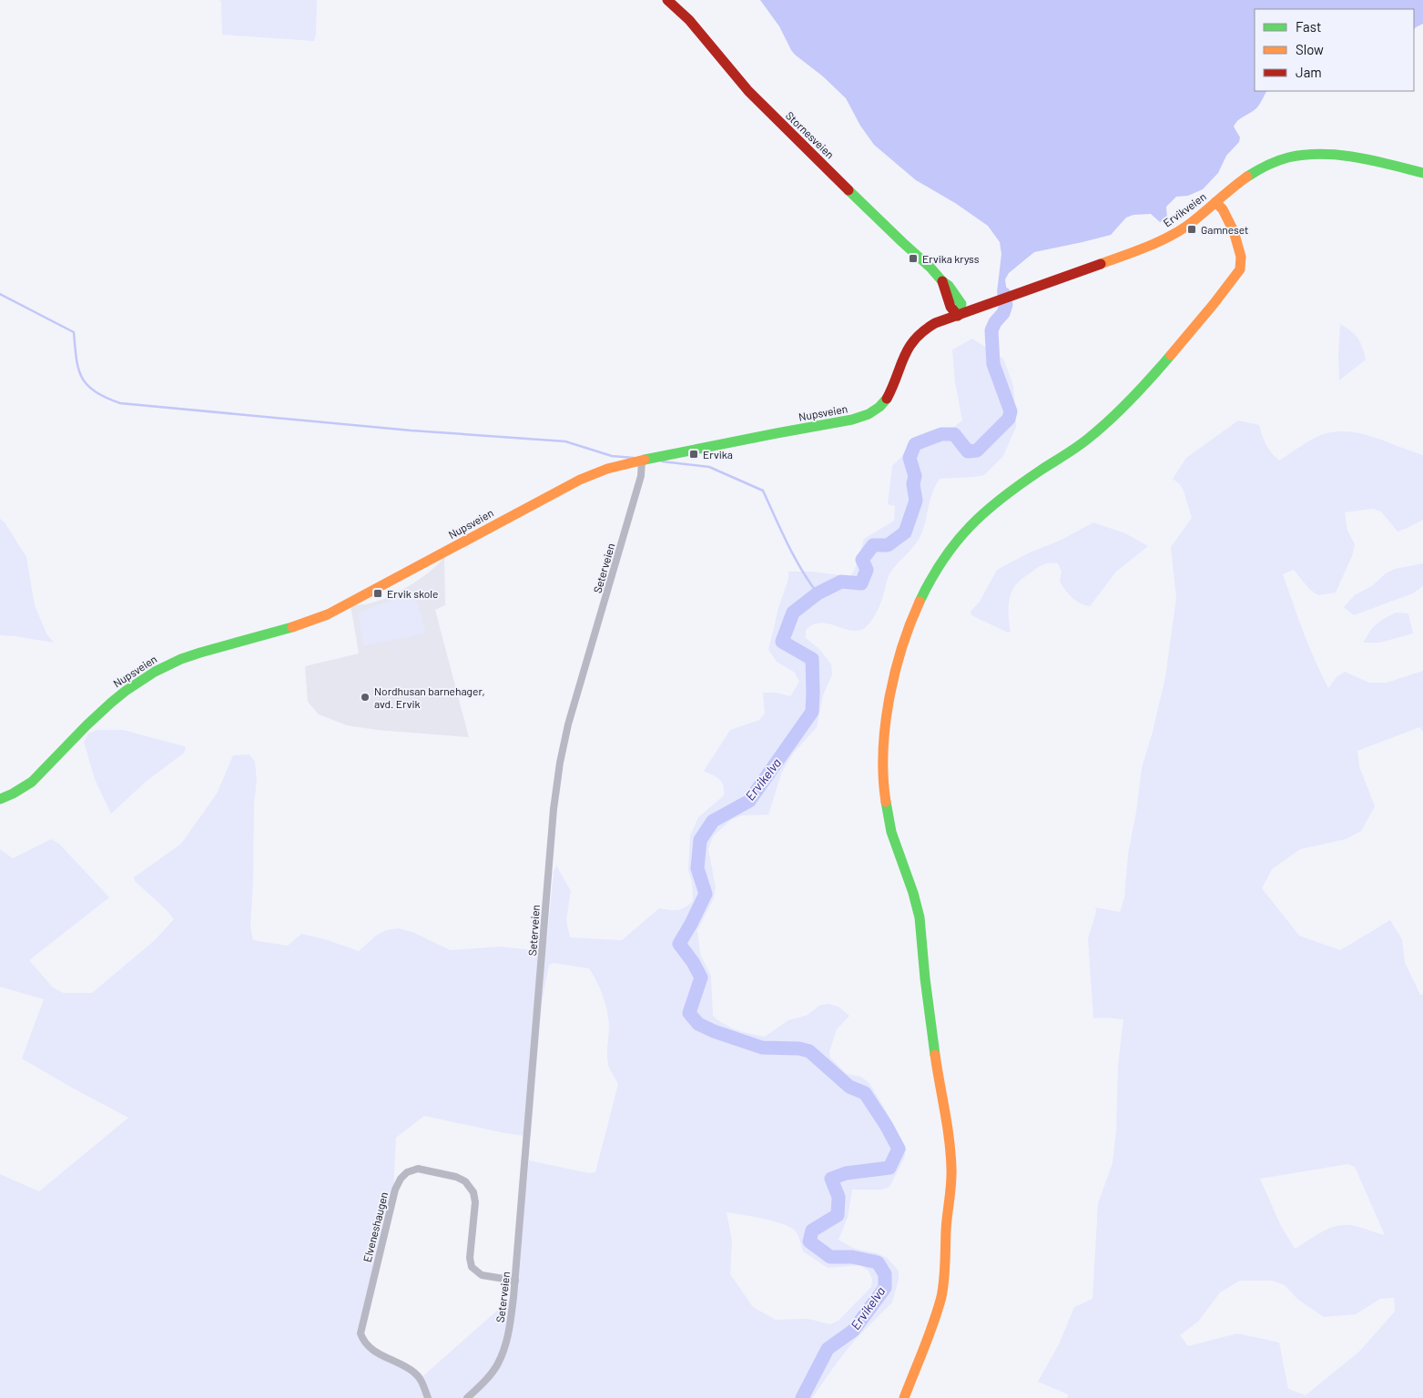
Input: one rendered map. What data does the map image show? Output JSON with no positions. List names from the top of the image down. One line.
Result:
{"streets":{"main road":["Stornesveien","Ervikveien","Nupsveien"],"street":["Seterveien","Elveneshaugen"]},"crossings":[["Stornesveien","Ervikveien"],["Stornesveien","Nupsveien"],["Ervikveien","Nupsveien"],["Nupsveien","Seterveien"],["Seterveien","Elveneshaugen"]],"water":["Ervikelva"],"places":{"transit":["Gamneset","Ervika kryss","Ervika","Ervik skole"],"other":["Nordhusan barnehager, avd. Ervik"]},"legend":["Fast","Slow","Jam"]}
